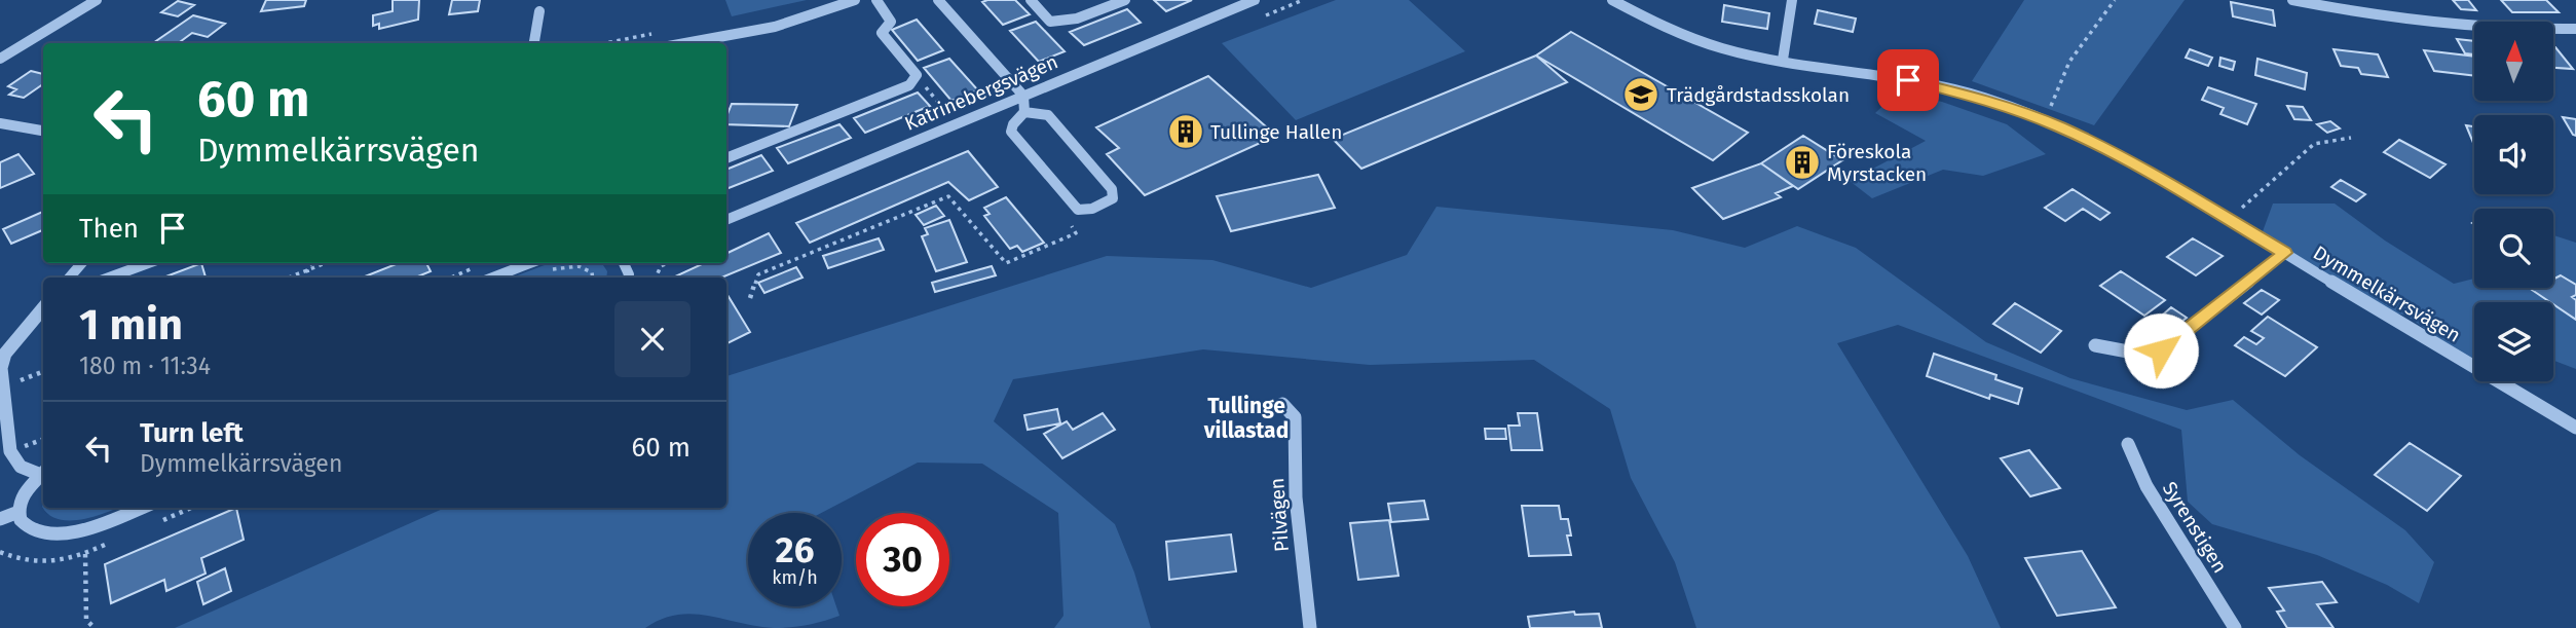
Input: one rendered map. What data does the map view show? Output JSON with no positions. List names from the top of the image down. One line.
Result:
{"streets":{"street":["Katrinebergsvägen","Dymmelkärrsvägen","Pilvägen","Syrenstigen"]},"districts":["Tullinge villastad"],"places":{"school or university":["Trädgårdstadsskolan"],"building":["Tullinge Hallen","Föreskola Myrstacken"]},"north":"top","page":{"turn":["60 m","Dymmelkärrsvägen"],"then":"Then","heading":["1 min","180 m · 11:34"],"list":[{"name":"Turn left","note":"Dymmelkärrsvägen","value":"60 m"}],"speed":"26 km/h","limit":"30"}}
